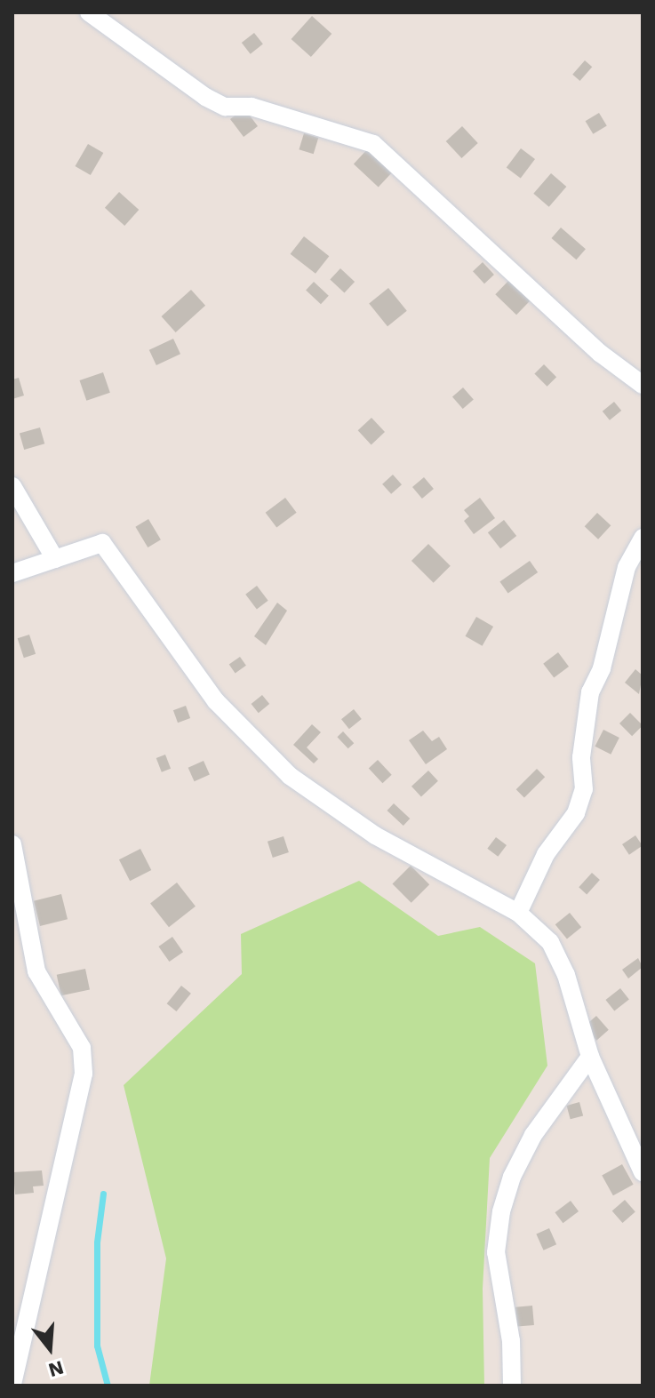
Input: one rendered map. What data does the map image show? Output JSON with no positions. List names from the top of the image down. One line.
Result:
{"north":"bottom"}
